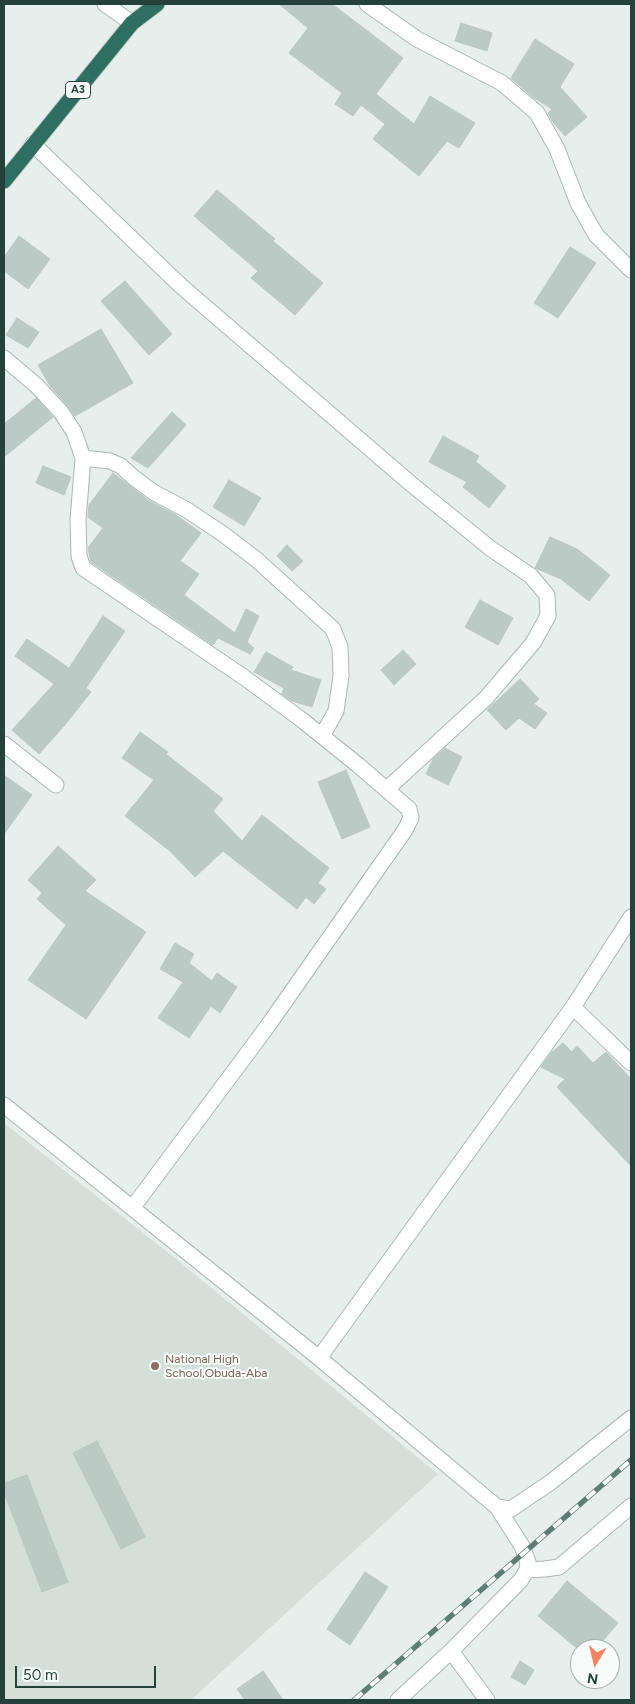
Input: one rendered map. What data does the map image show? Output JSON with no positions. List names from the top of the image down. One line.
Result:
{"streets":{"highway":["A3"]},"places":["National High School,Obuda-Aba"],"scale_bar":"50 m","north":"bottom"}
